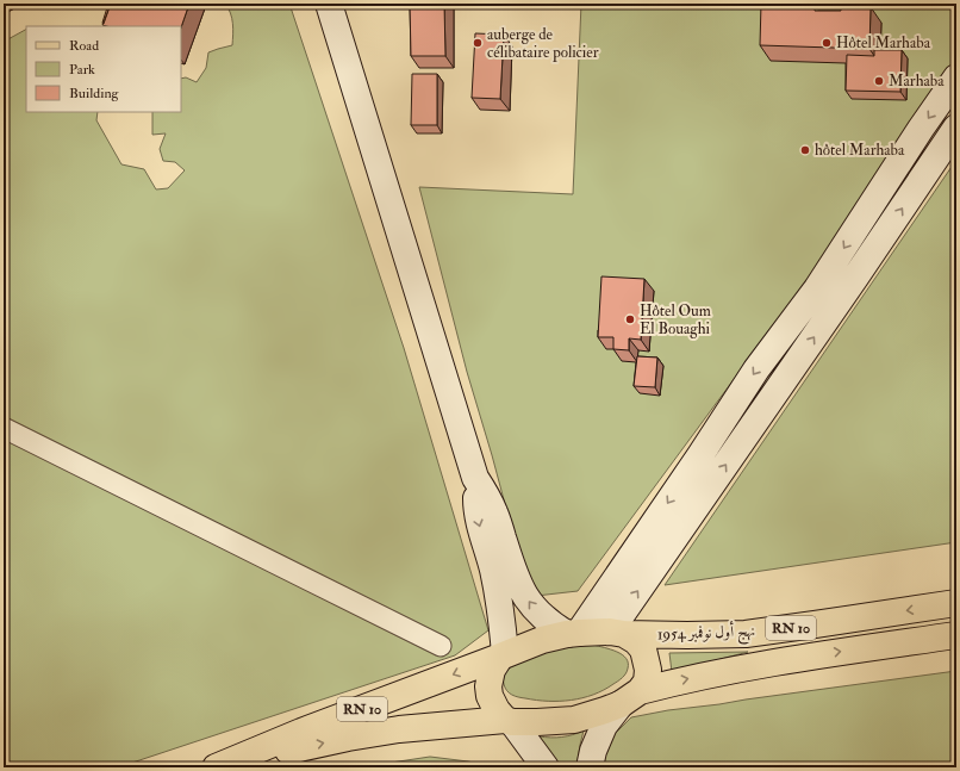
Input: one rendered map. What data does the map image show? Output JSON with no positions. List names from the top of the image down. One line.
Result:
{"streets":{"main road":["RN 10","نهج أول نوفمبر 1954"]},"crossings":[["RN 10","نهج أول نوفمبر 1954"]],"places":["auberge de célibataire policier","Hôtel Marhaba","Marhaba","hôtel Marhaba","Hôtel Oum El Bouaghi"],"legend":["Road","Park","Building"]}
